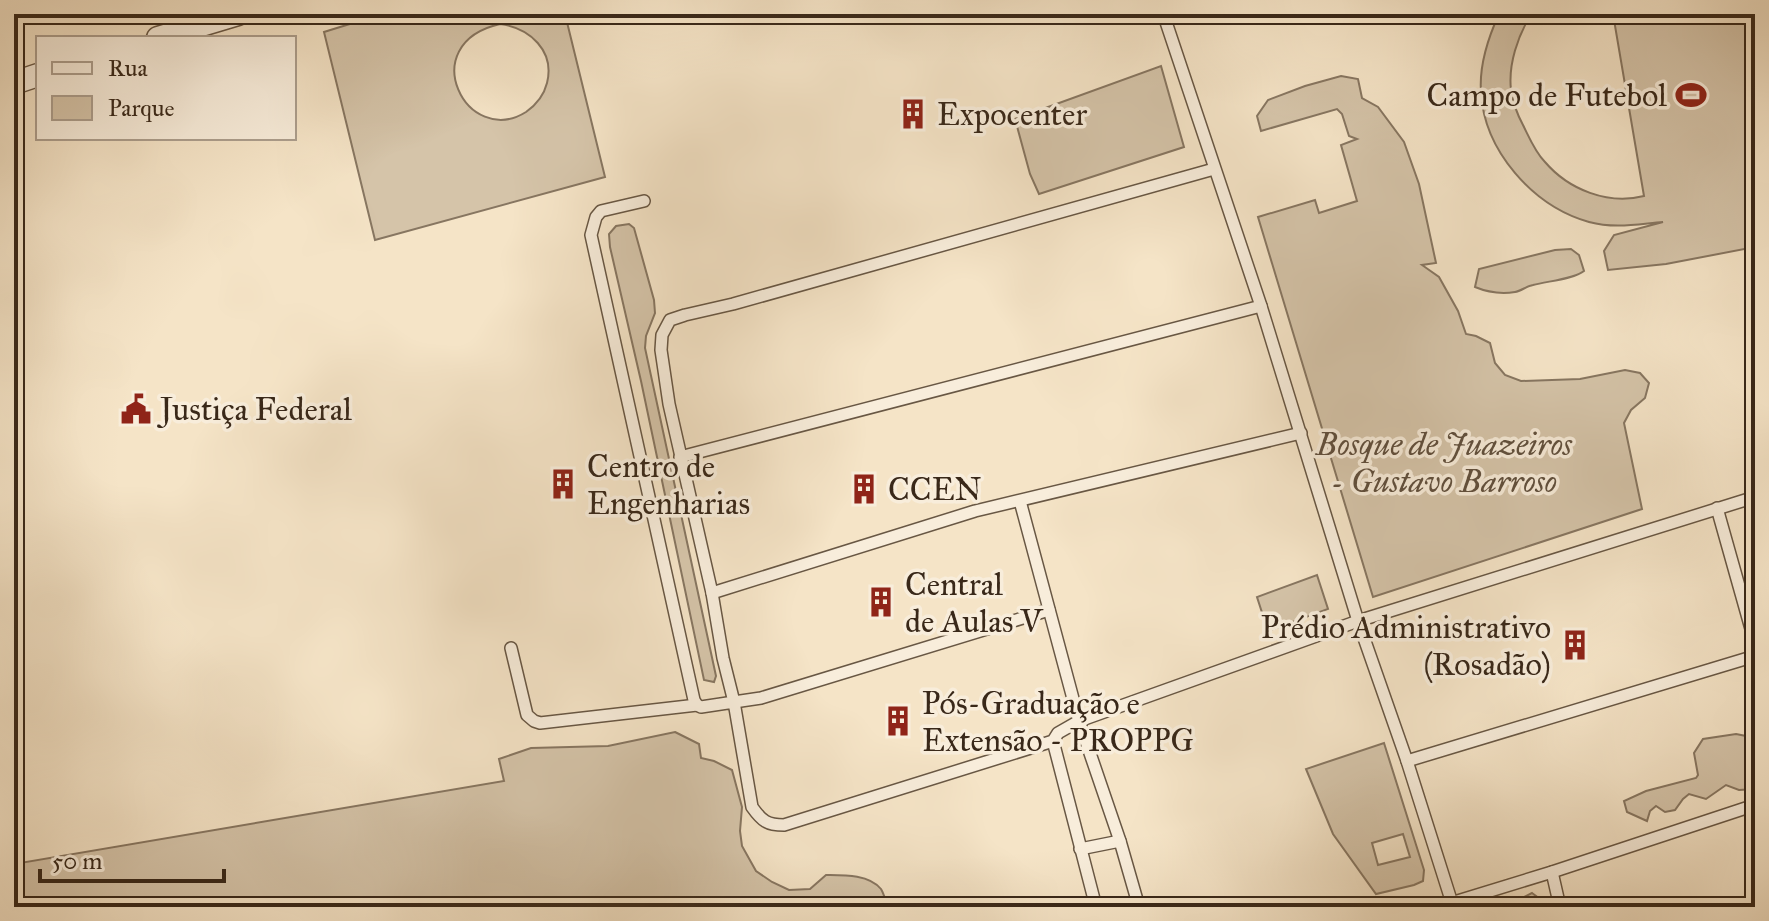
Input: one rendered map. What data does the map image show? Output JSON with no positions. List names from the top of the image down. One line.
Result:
{"parks":["Bosque de Juazeiros - Gustavo Barroso"],"places":{"sports":["Campo de Futebol"],"building":["Expocenter","Centro de Engenharias","CCEN","Central de Aulas V","Prédio Administrativo (Rosadão)","Pós-Graduação e Extensão - PROPPG"],"public building":["Justiça Federal"]},"legend":["Rua","Parque"],"scale_bar":"50 m"}
